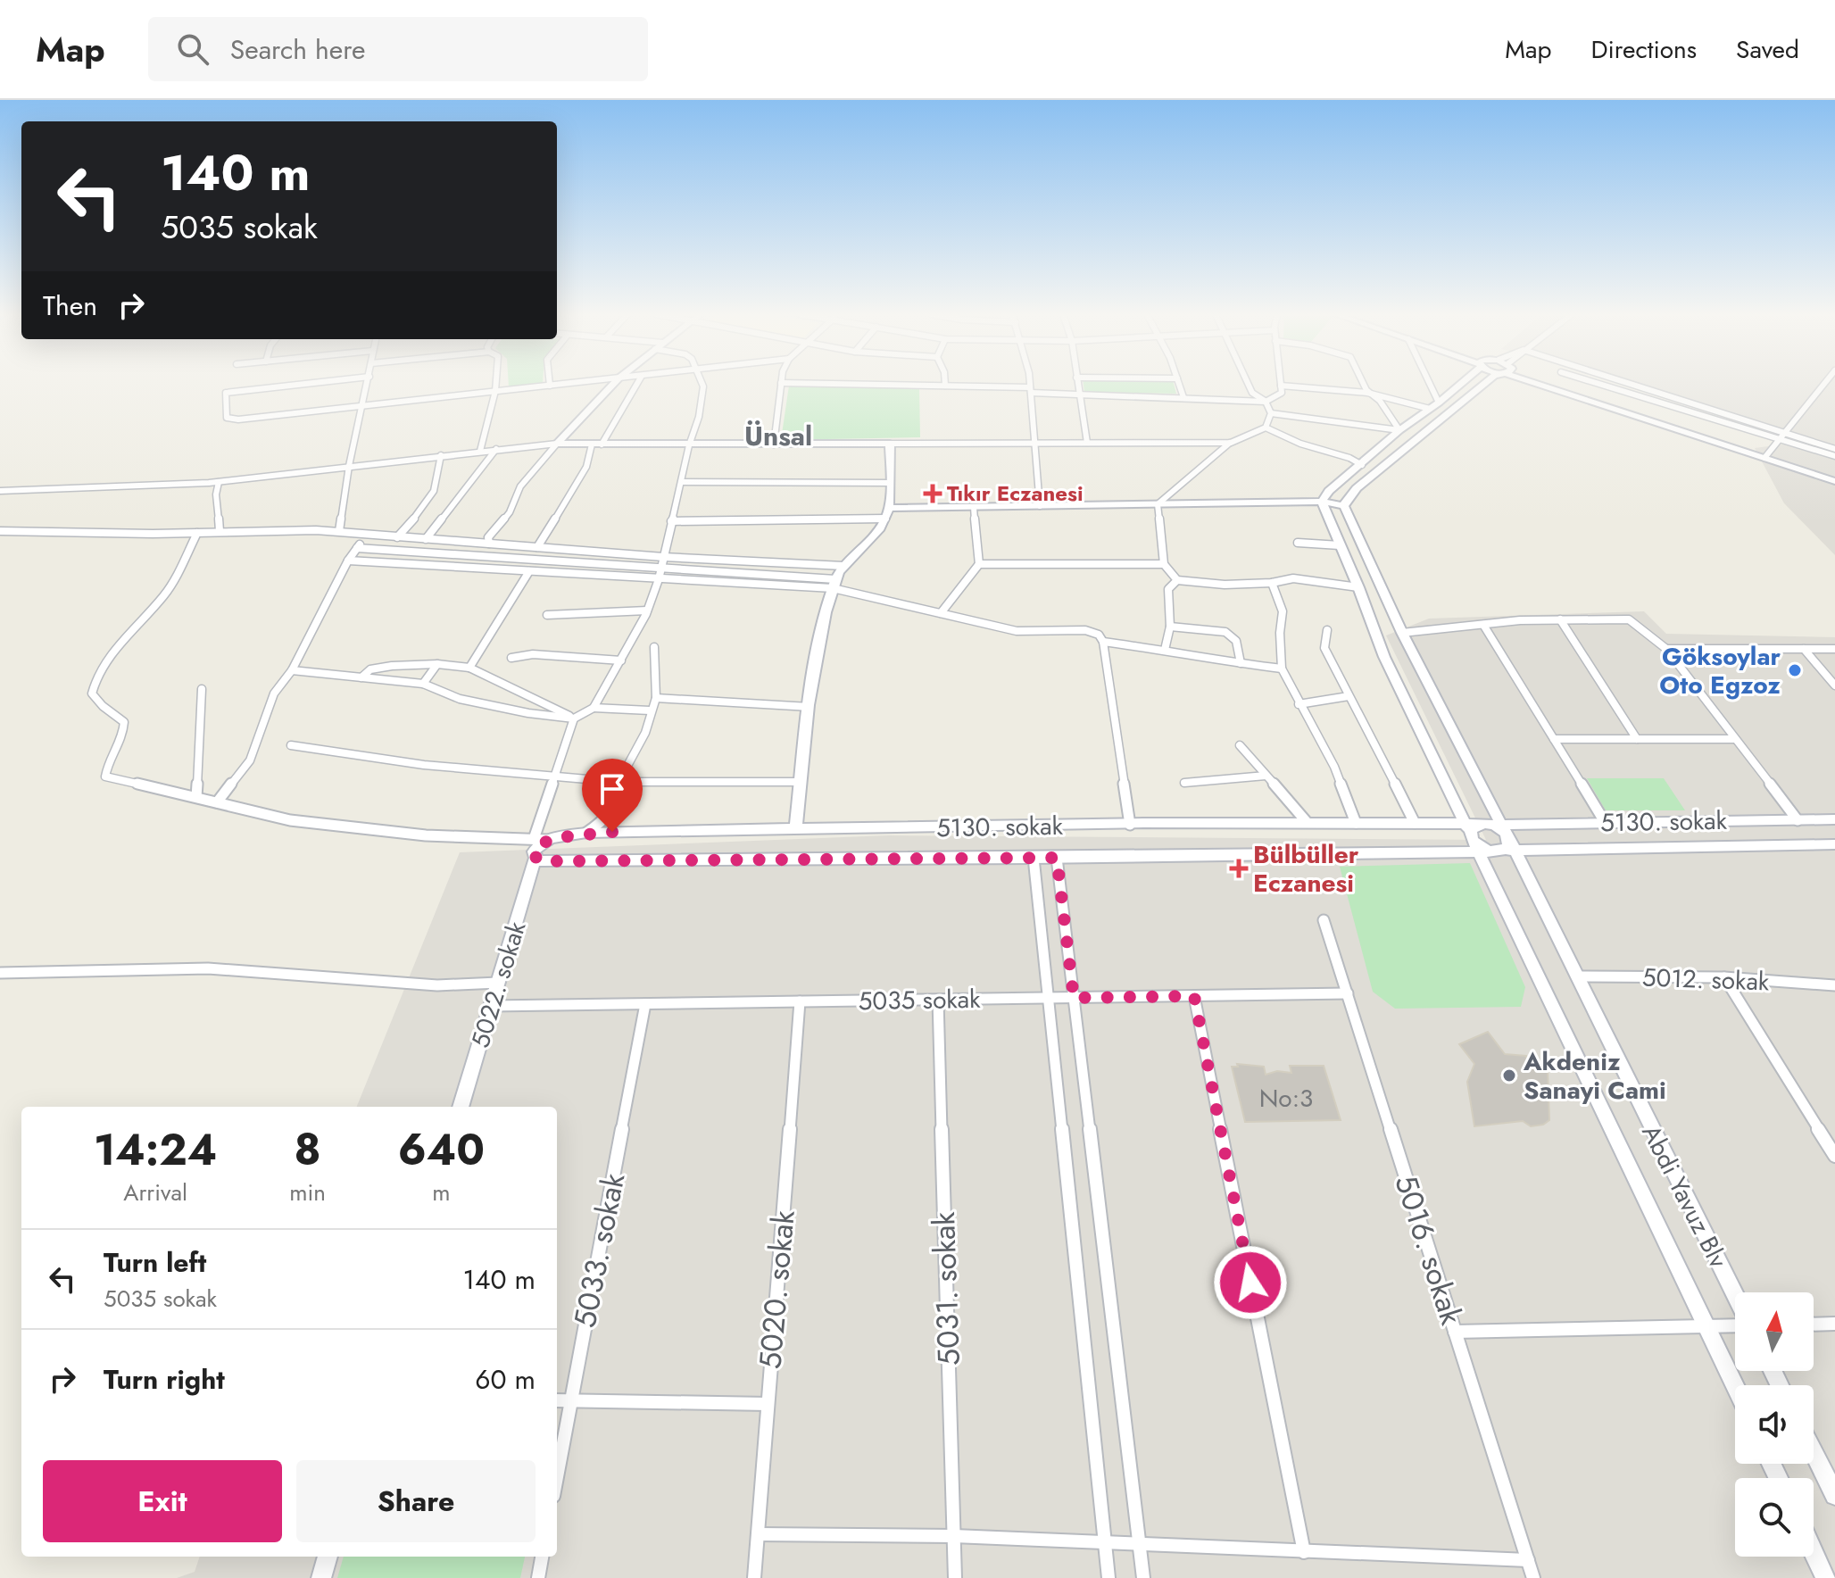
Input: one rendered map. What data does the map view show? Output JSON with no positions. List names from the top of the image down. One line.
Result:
{"streets":{"main road":["5130. sokak","5022. sokak","Abdi Yavuz Blv"],"street":["5012. sokak","5035 sokak","5016. sokak","5033. sokak","5031. sokak","5020. sokak"]},"crossings":[["5130. sokak","Abdi Yavuz Blv"],["5012. sokak","Abdi Yavuz Blv"],["5022. sokak","5035 sokak"],["5035 sokak","5016. sokak"],["5035 sokak","5033. sokak"],["5035 sokak","5031. sokak"],["5035 sokak","5020. sokak"]],"districts":["Ünsal"],"places":{"health":["Tıkır Eczanesi","Bülbüller Eczanesi"],"other":["Göksoylar Oto Egzoz","Akdeniz Sanayi Cami"]},"house_numbers":["No:3"],"north":"top","page":{"header":"Map","search":"Search here","nav":["Map","Directions","Saved"],"turn":["140 m","5035 sokak"],"then":"Then","eta":["14:24","Arrival","8","min","640","m"],"list":[{"name":"Turn left","note":"5035 sokak","value":"140 m"},{"name":"Turn right","value":"60 m"}],"buttons":["Exit","Share"]}}
